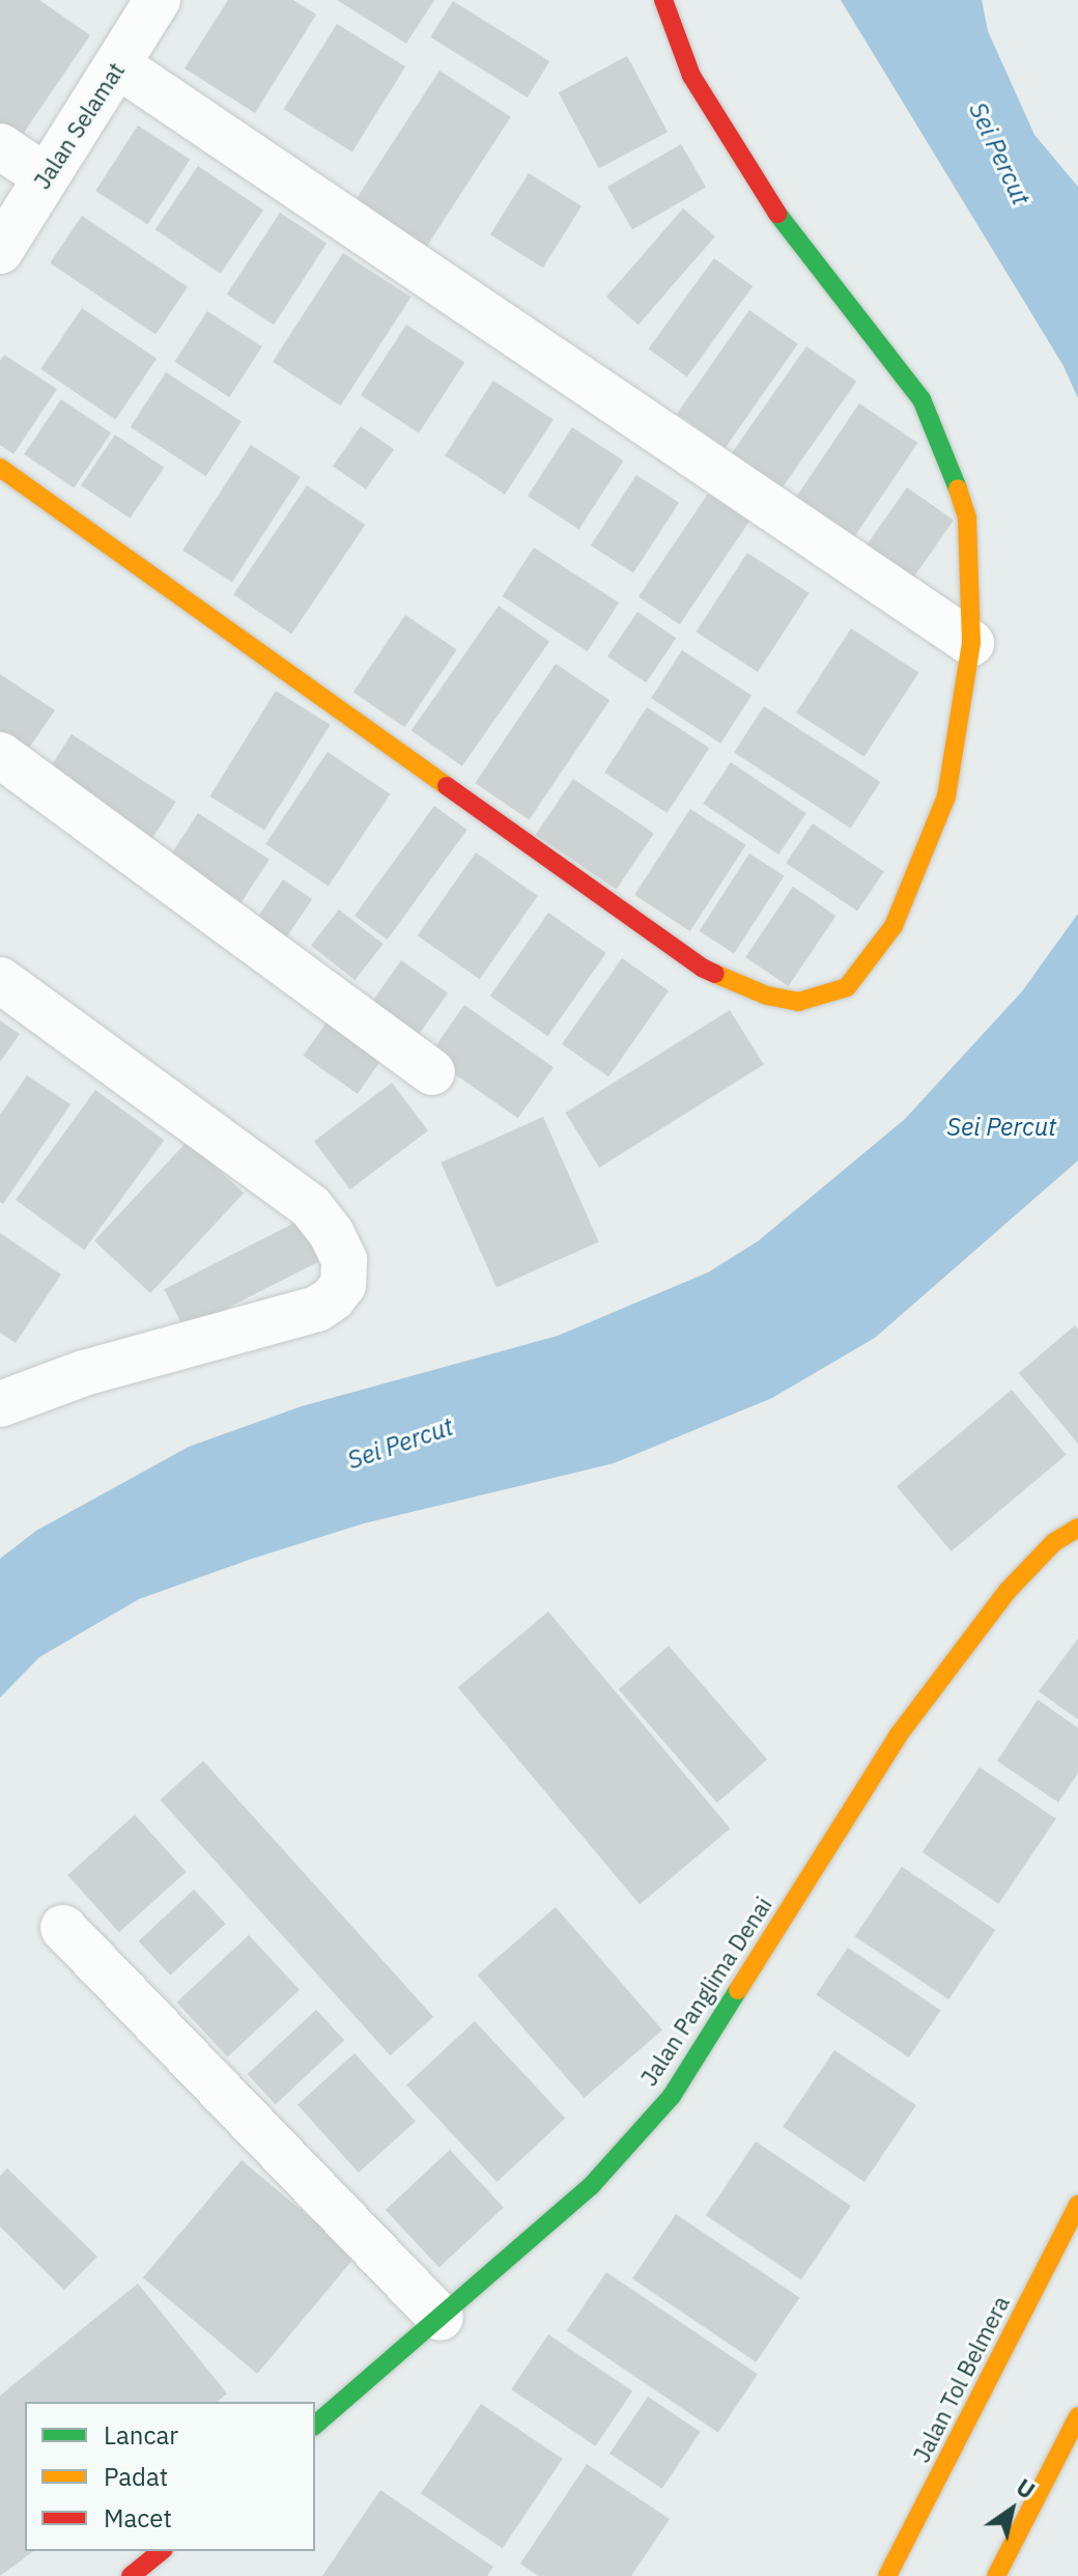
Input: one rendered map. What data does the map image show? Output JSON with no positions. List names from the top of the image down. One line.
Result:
{"streets":{"main road":["Jalan Panglima Denai","Jalan Tol Belmera"],"street":["Jalan Selamat"]},"water":["Sei Percut"],"legend":["Lancar","Padat","Macet"],"north":"top right"}
